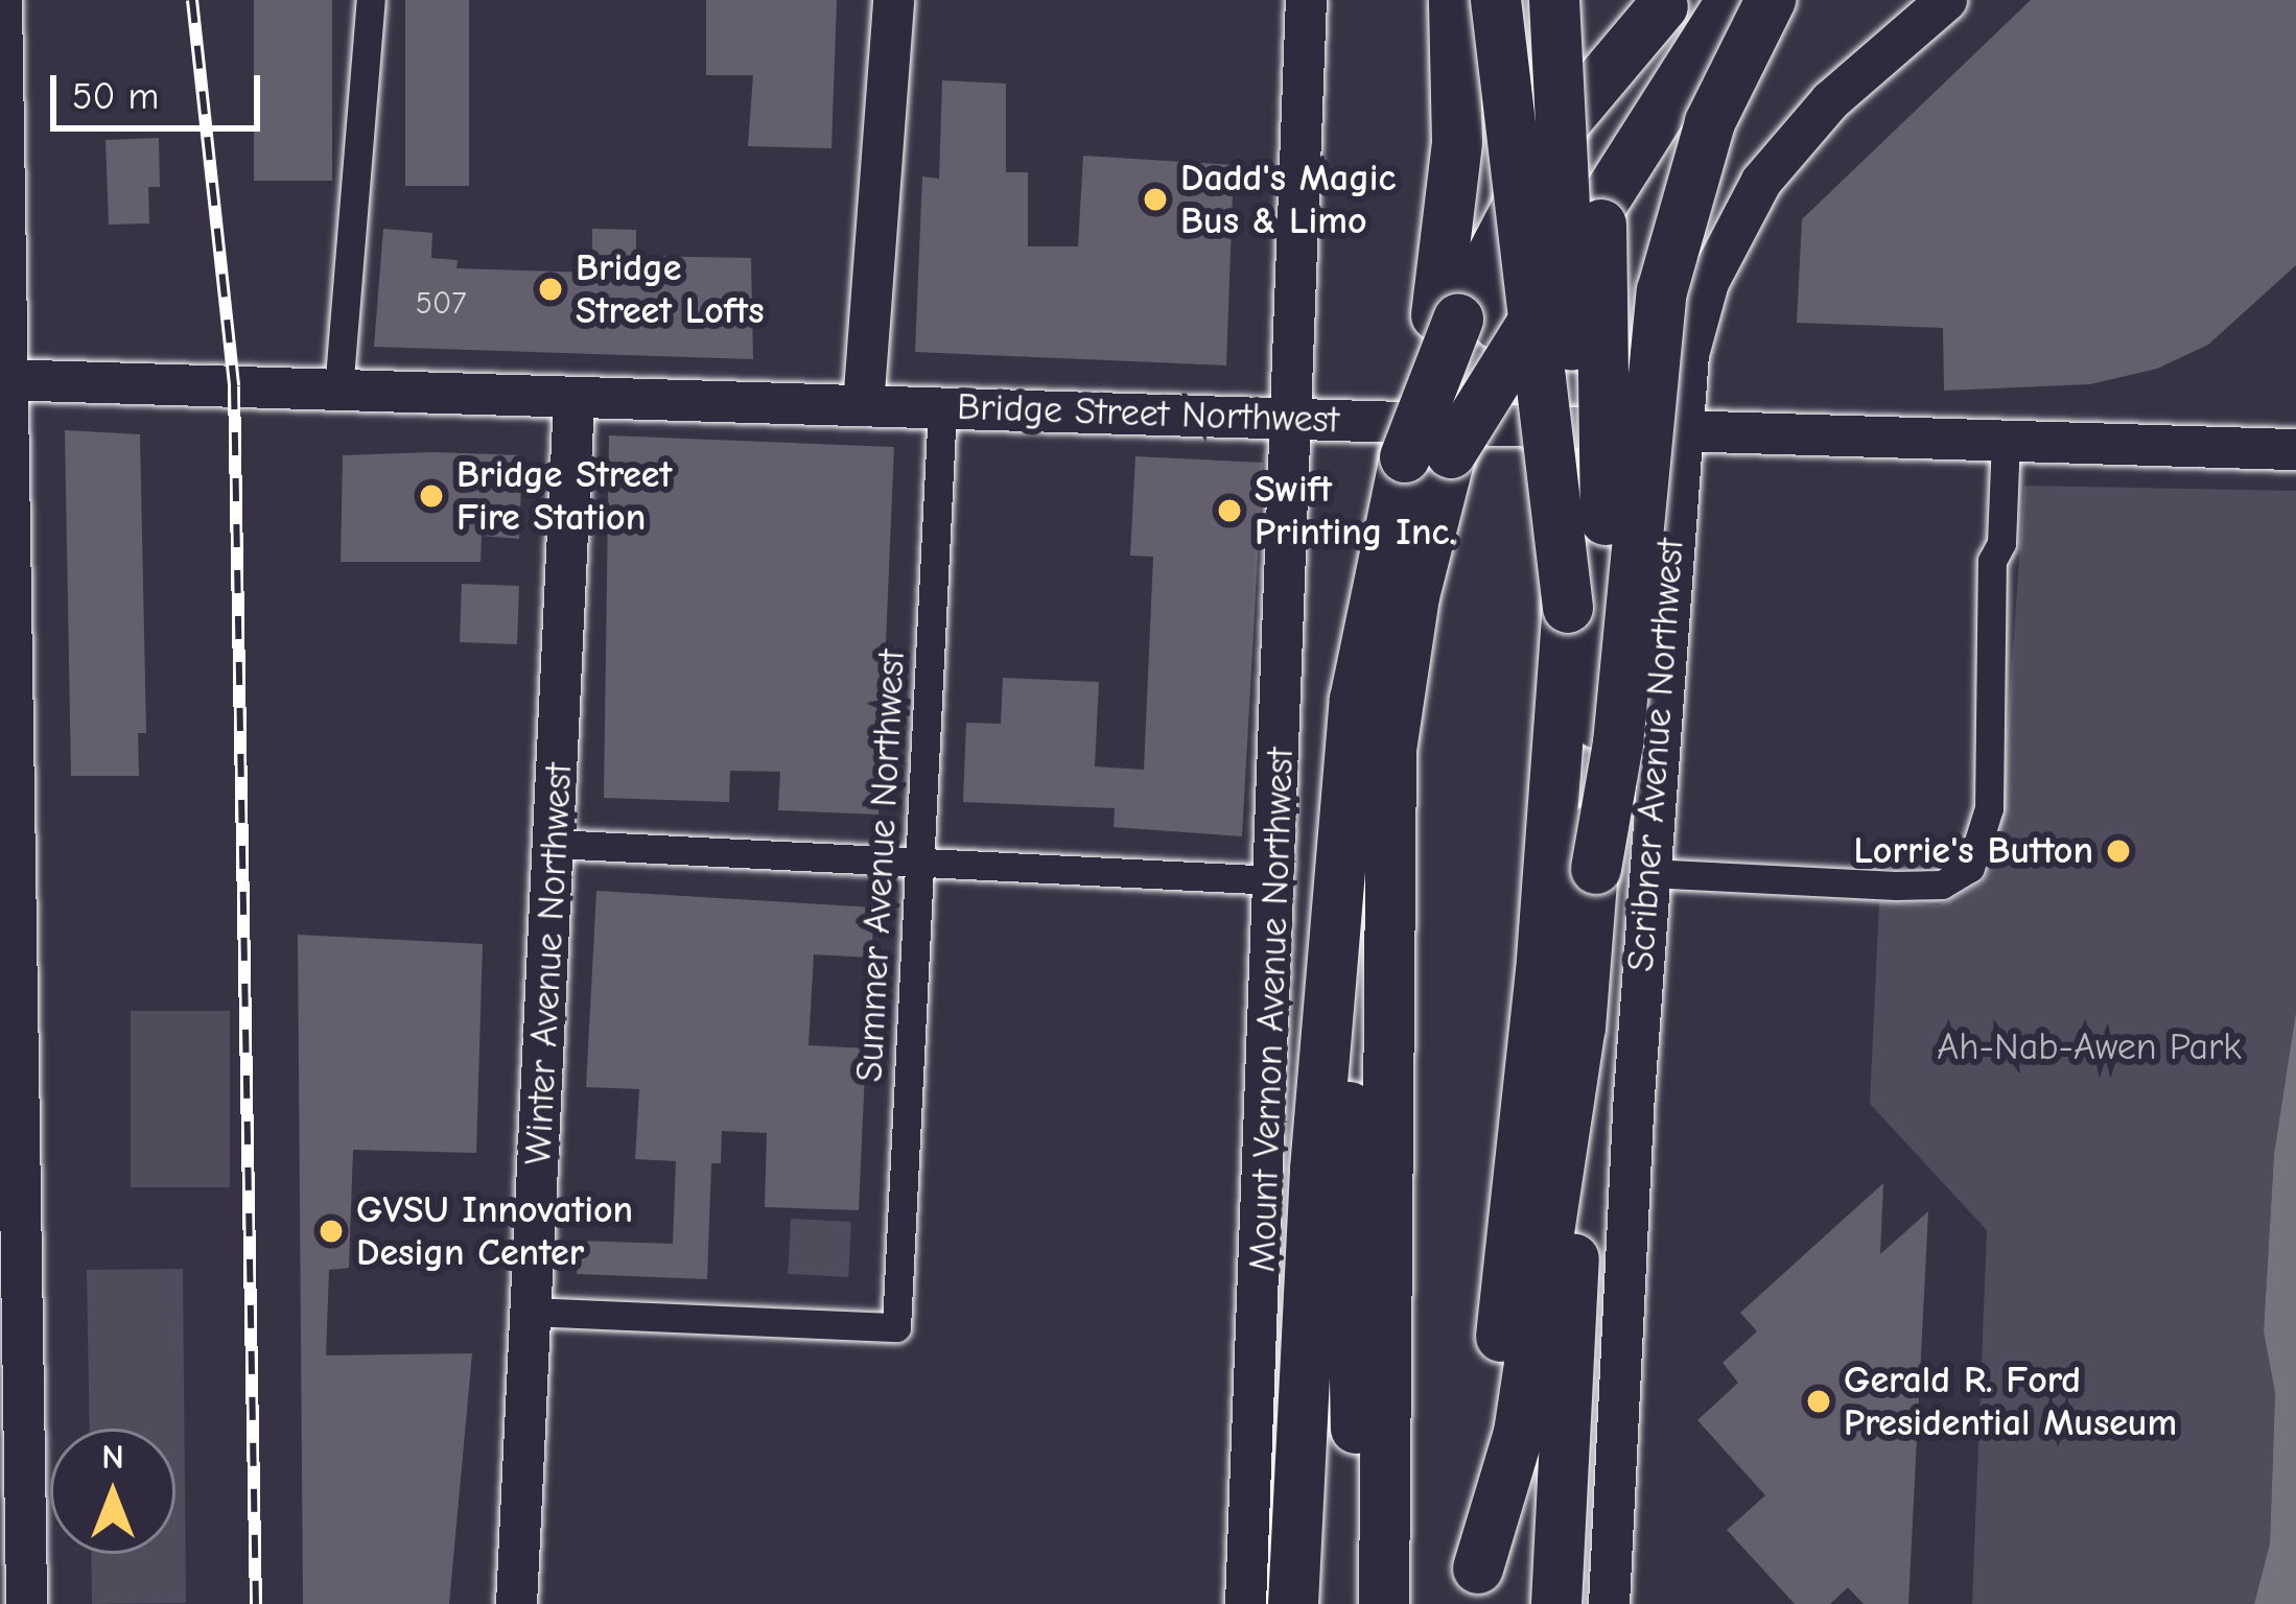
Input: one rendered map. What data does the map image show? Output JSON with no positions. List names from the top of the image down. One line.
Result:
{"streets":{"street":["Bridge Street Northwest","Scribner Avenue Northwest","Summer Avenue Northwest","Winter Avenue Northwest","Mount Vernon Avenue Northwest"]},"crossings":[["Bridge Street Northwest","Scribner Avenue Northwest"],["Bridge Street Northwest","Summer Avenue Northwest"],["Bridge Street Northwest","Winter Avenue Northwest"],["Bridge Street Northwest","Mount Vernon Avenue Northwest"],["Summer Avenue Northwest","Winter Avenue Northwest"]],"parks":["Ah-Nab-Awen Park"],"places":["Dadd's Magic Bus & Limo","Bridge Street Lofts","Bridge Street Fire Station","Swift Printing Inc.","Lorrie's Button","GVSU Innovation Design Center","Gerald R. Ford Presidential Museum"],"house_numbers":["507"],"scale_bar":"50 m","north":"top"}
